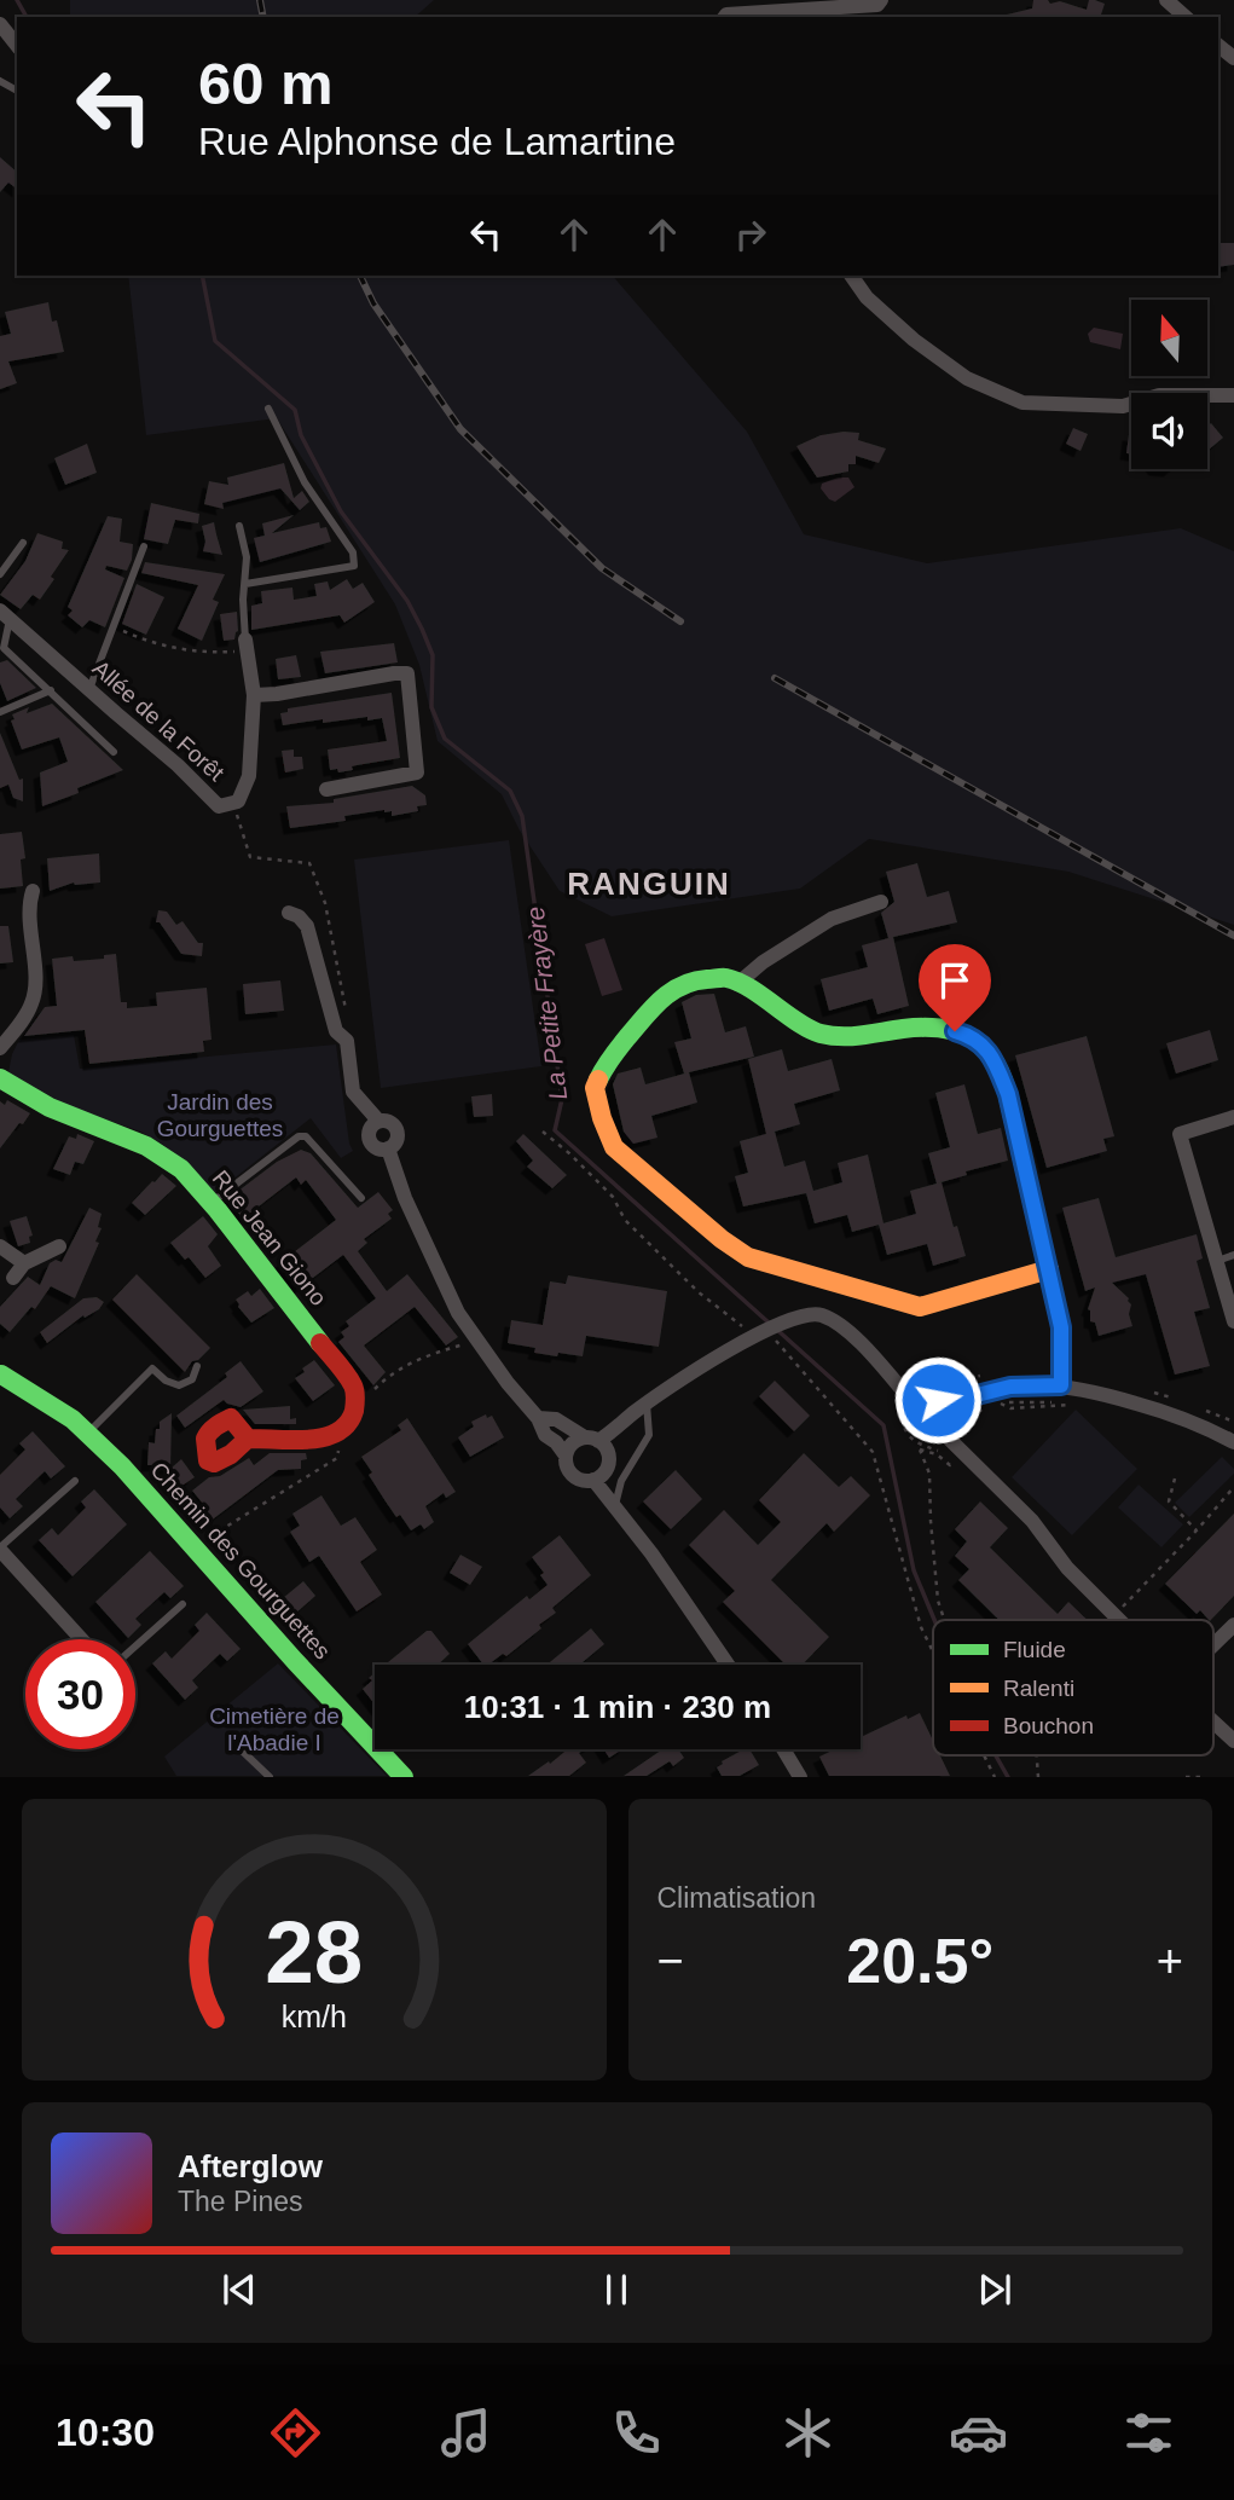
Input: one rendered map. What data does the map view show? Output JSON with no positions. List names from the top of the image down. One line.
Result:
{"streets":{"street":["Allée de la Forêt","Rue Jean Giono","Chemin des Gourguettes"]},"districts":["RANGUIN"],"water":["La Petite Frayère"],"parks":["Jardin des Gourguettes","Cimetière de l'Abadie I"],"legend":["Fluide","Ralenti","Bouchon"],"north":"top","page":{"turn":["60 m","Rue Alphonse de Lamartine"],"limit":"30","trip":"10:31 · 1 min · 230 m","tile":"Climatisation","heat":["−","20.5°","+"],"song":["Afterglow","The Pines"],"tabs":"10:30","gauge":["28","km/h"]}}
